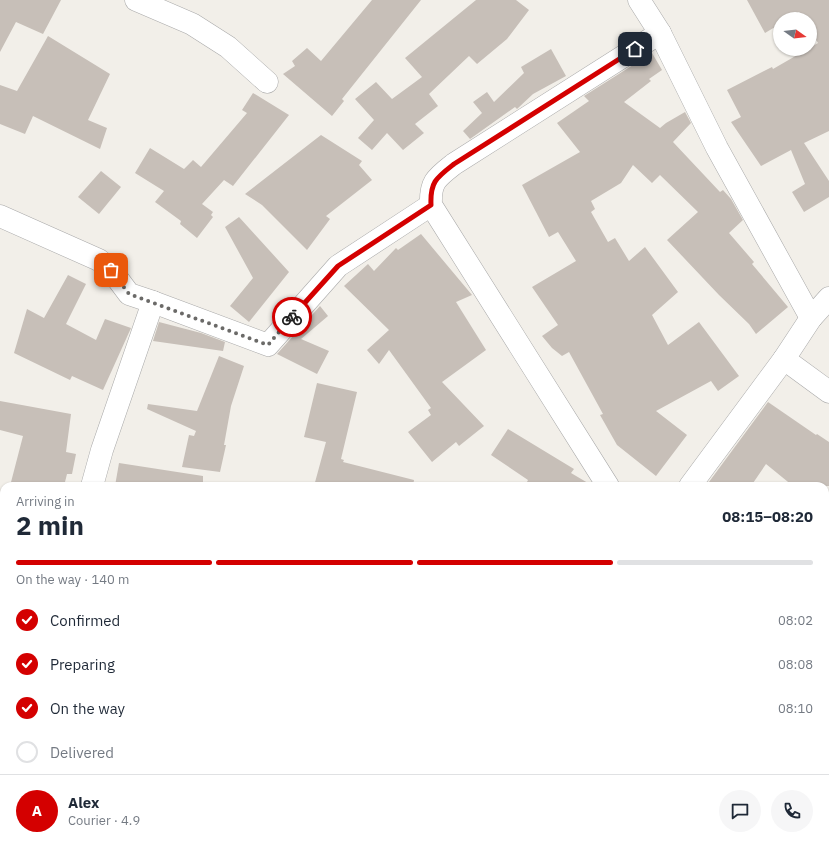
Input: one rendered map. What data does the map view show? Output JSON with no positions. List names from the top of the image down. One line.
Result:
{"north":"right","page":{"heading":["2 min","Arriving in","08:15–08:20"],"panel":["Alex","Courier · 4.9"],"bar":"On the way · 140 m","list":[["Confirmed","08:02"],["Preparing","08:08"],["On the way","08:10"],"Delivered"],"round":"A"}}
